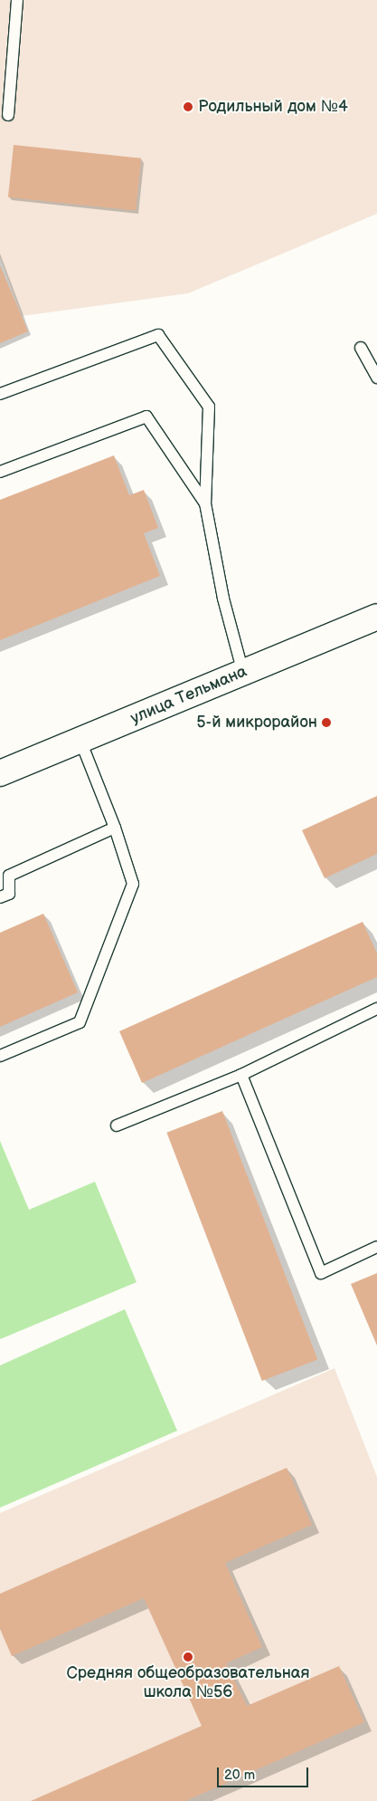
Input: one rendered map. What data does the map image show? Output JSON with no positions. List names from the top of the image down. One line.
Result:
{"streets":{"main road":["улица Тельмана"]},"places":["Родильный дом №4","5-й микрорайон","Средняя общеобразовательная школа №56"],"scale_bar":"20 m"}
